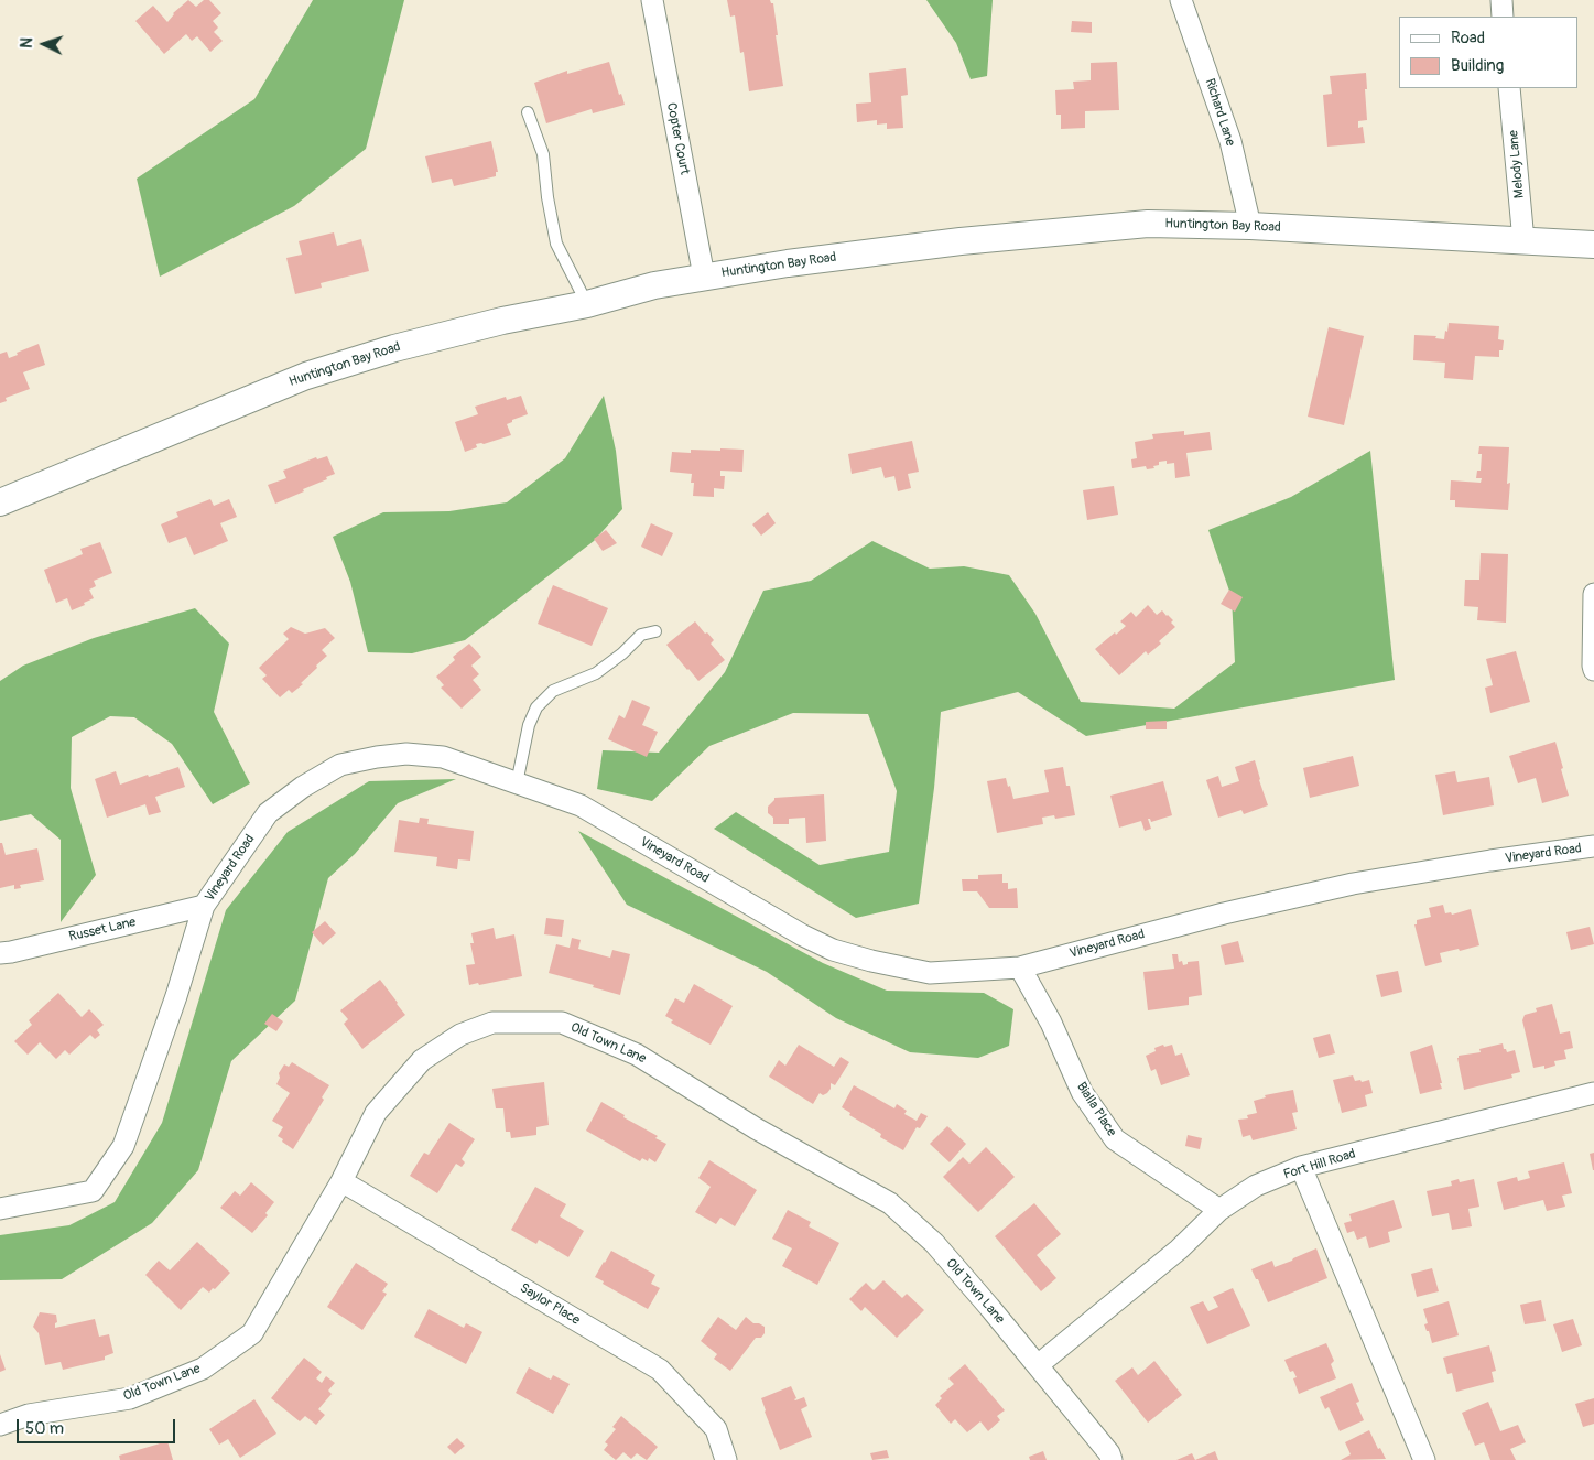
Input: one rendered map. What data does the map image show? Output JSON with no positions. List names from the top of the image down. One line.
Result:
{"streets":{"street":["Richard Lane","Copter Court","Melody Lane","Huntington Bay Road","Vineyard Road","Russet Lane","Old Town Lane","Bialla Place","Fort Hill Road","Saylor Place"]},"crossings":[["Richard Lane","Huntington Bay Road"],["Copter Court","Huntington Bay Road"],["Melody Lane","Huntington Bay Road"],["Vineyard Road","Russet Lane"],["Vineyard Road","Bialla Place"],["Old Town Lane","Fort Hill Road"],["Old Town Lane","Saylor Place"],["Bialla Place","Fort Hill Road"]],"legend":["Road","Building"],"scale_bar":"50 m","north":"left"}
